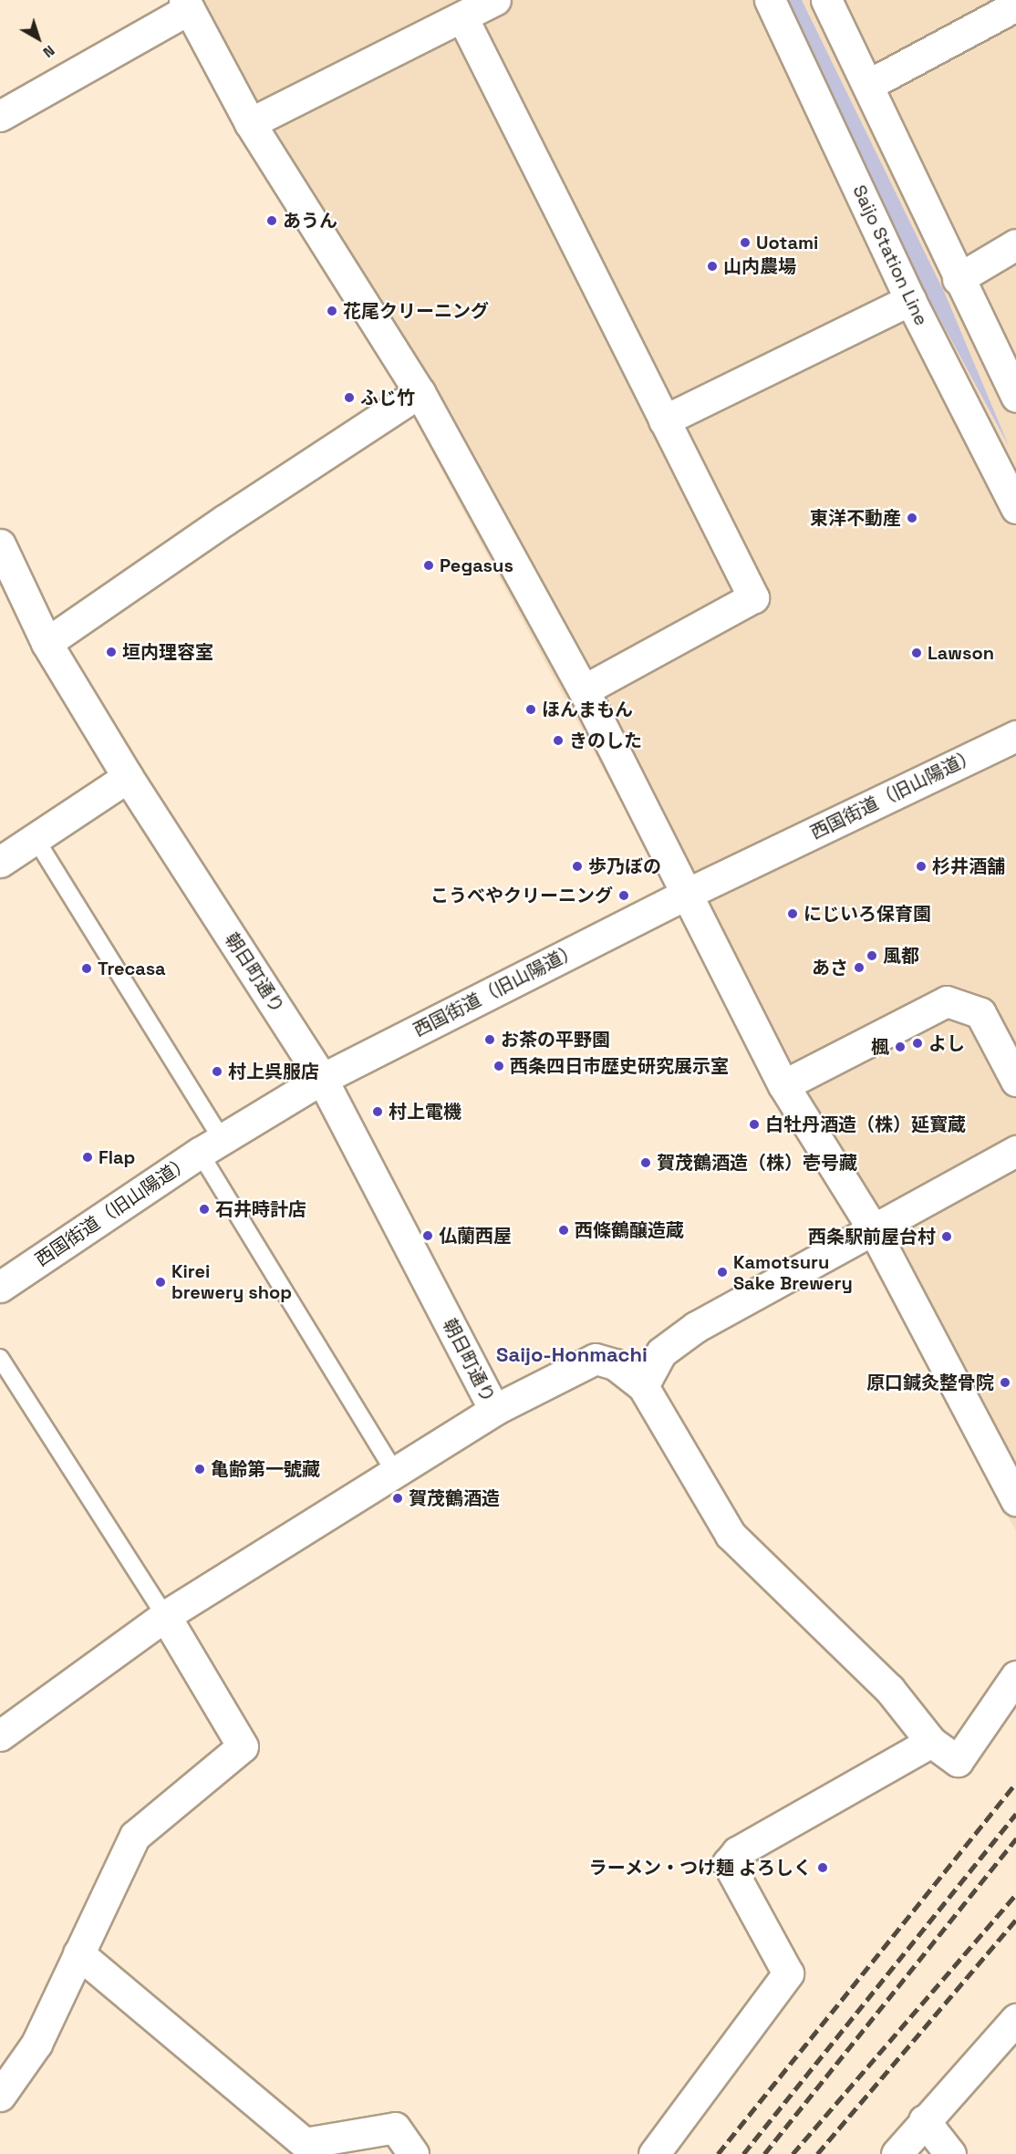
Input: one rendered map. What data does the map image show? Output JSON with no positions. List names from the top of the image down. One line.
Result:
{"streets":{"street":["Saijo Station Line","西国街道（旧山陽道）","朝日町通り"]},"crossings":[["西国街道（旧山陽道）","朝日町通り"]],"districts":["Saijo-Honmachi"],"places":["あうん","Uotami","山内農場","花尾クリーニング","ふじ竹","東洋不動産","Pegasus","垣内理容室","Lawson","ほんまもん","きのした","歩乃ぼの","杉井酒舗","こうべやクリーニング","にじいろ保育園","風都","あさ","Trecasa","お茶の平野園","よし","楓","西条四日市歴史研究展示室","村上呉服店","村上電機","白牡丹酒造（株）延寳蔵","Flap","賀茂鶴酒造（株）壱号藏","石井時計店","西條鶴醸造蔵","仏蘭西屋","西条駅前屋台村","Kamotsuru Sake Brewery","Kirei brewery shop","原口鍼灸整骨院","亀齢第一號藏","賀茂鶴酒造","ラーメン・つけ麺 よろしく"],"north":"bottom right"}
